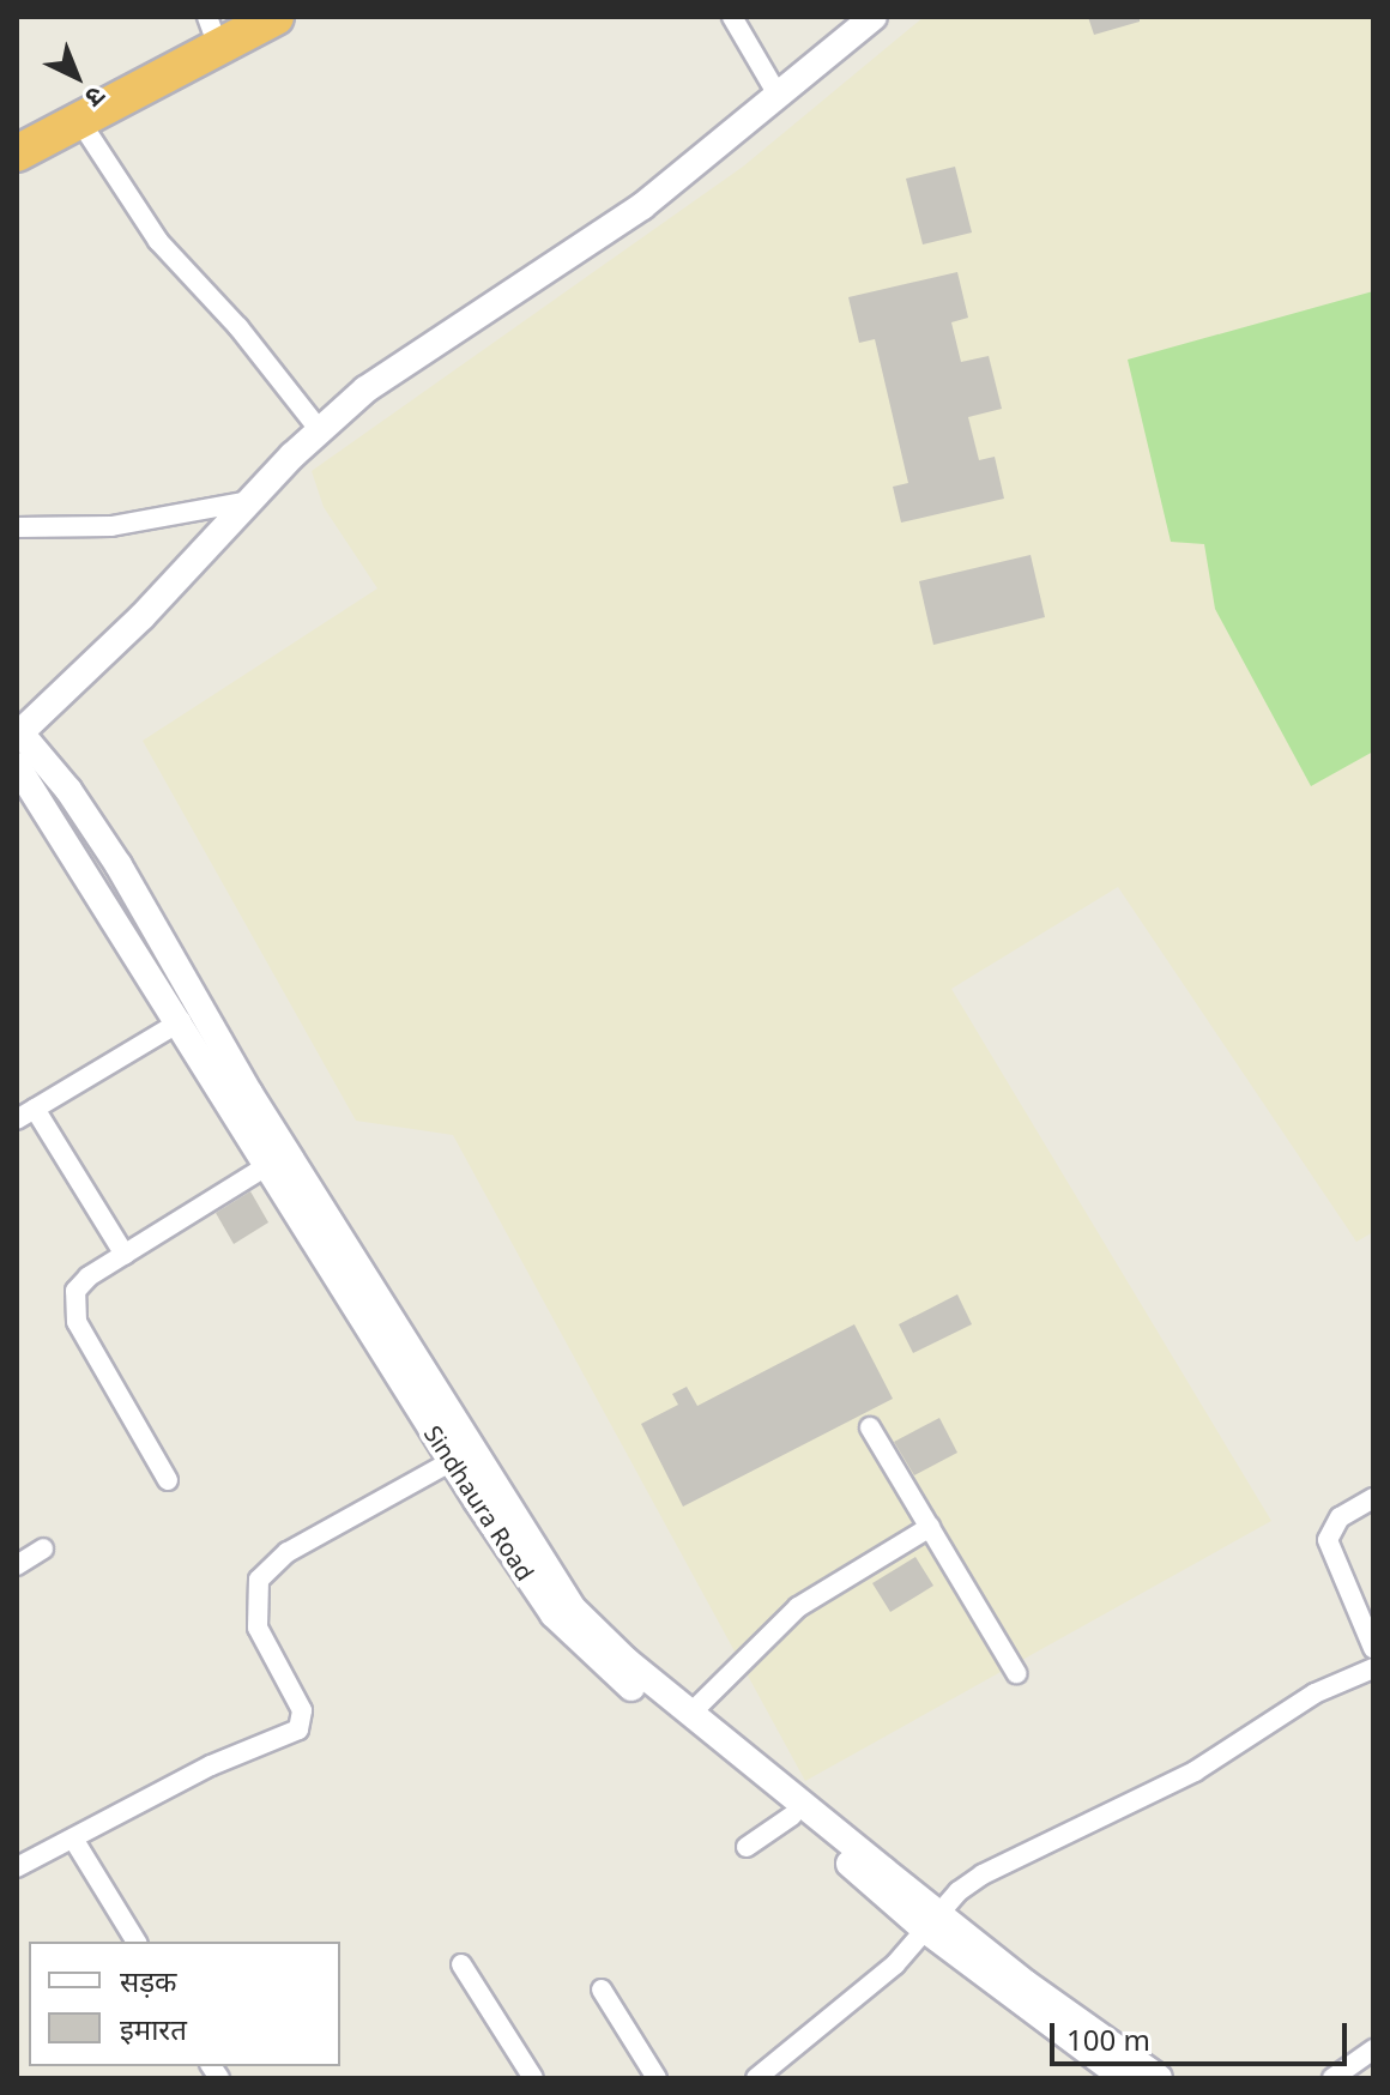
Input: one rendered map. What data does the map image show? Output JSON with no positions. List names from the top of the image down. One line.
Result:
{"streets":{"street":["Sindhaura Road"]},"legend":["सड़क","इमारत"],"scale_bar":"100 m","north":"bottom right"}
